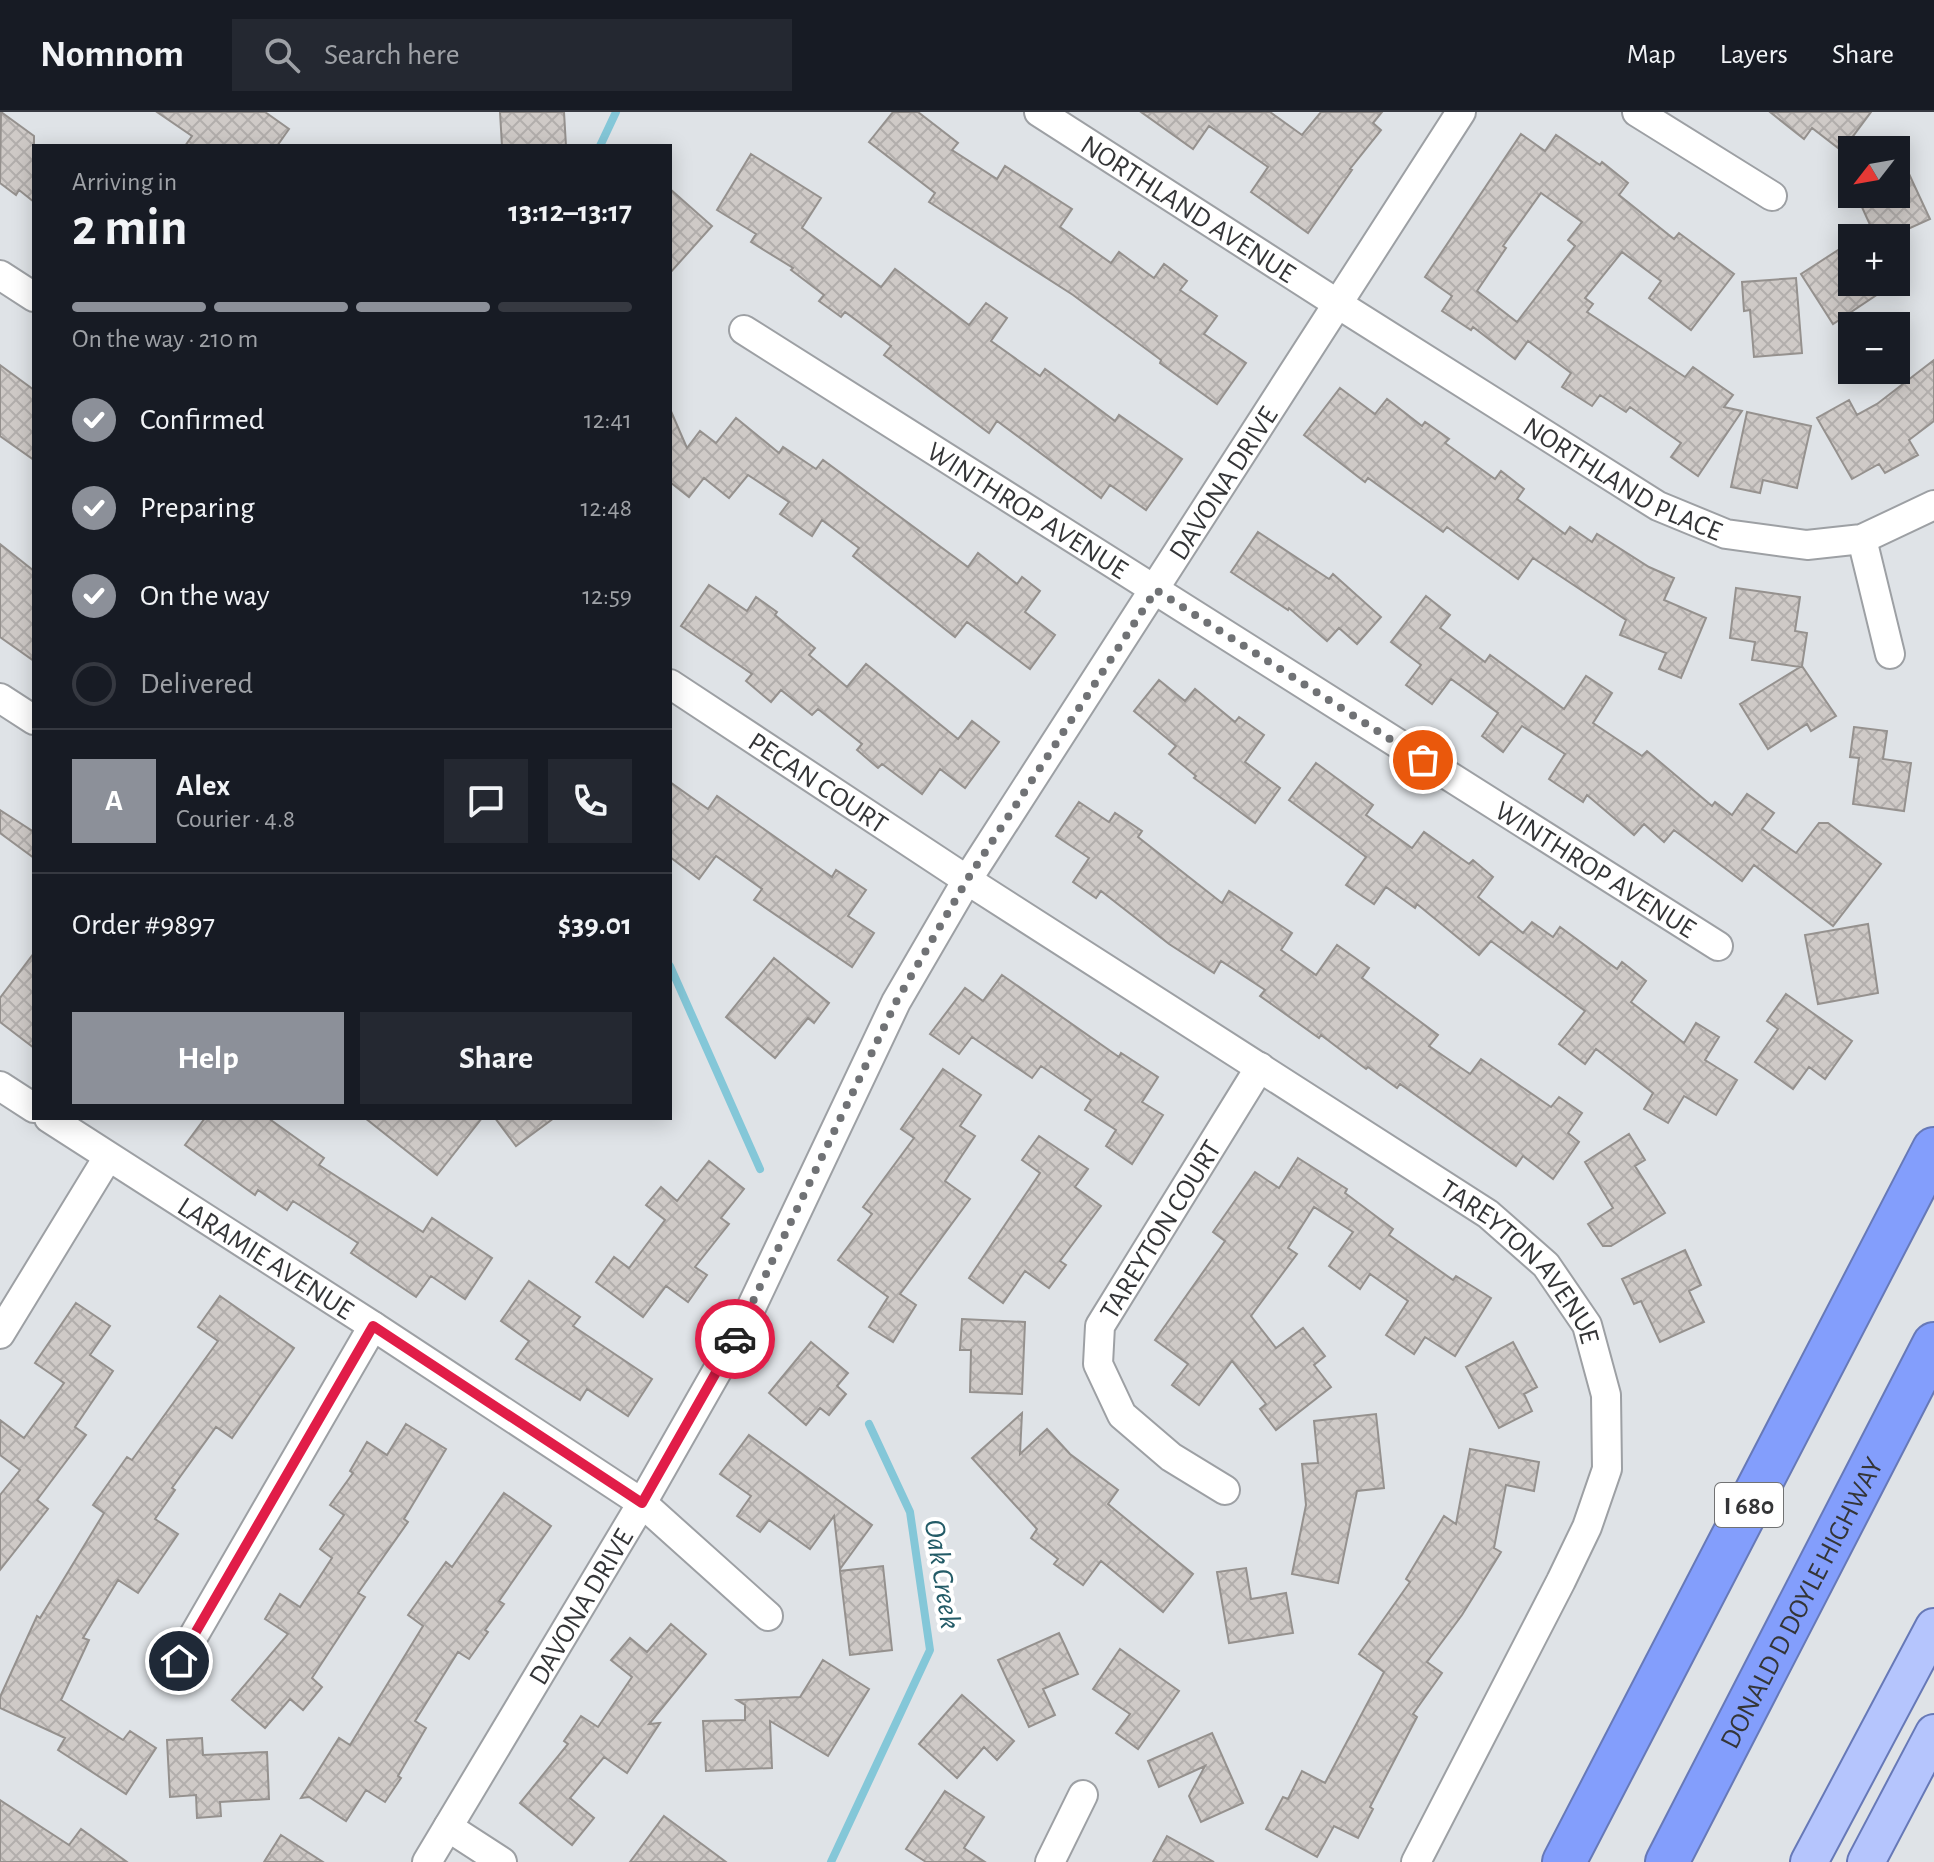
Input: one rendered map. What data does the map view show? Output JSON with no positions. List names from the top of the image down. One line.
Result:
{"streets":{"highway":["I 680","DONALD D DOYLE HIGHWAY"],"street":["NORTHLAND AVENUE","NORTHLAND PLACE","DAVONA DRIVE","WINTHROP AVENUE","PECAN COURT","TAREYTON COURT","LARAMIE AVENUE","TAREYTON AVENUE"]},"crossings":[["NORTHLAND AVENUE","NORTHLAND PLACE"],["NORTHLAND AVENUE","DAVONA DRIVE"],["NORTHLAND PLACE","DAVONA DRIVE"],["DAVONA DRIVE","WINTHROP AVENUE"],["DAVONA DRIVE","PECAN COURT"],["DAVONA DRIVE","LARAMIE AVENUE"],["DAVONA DRIVE","TAREYTON AVENUE"],["PECAN COURT","TAREYTON AVENUE"],["TAREYTON COURT","TAREYTON AVENUE"]],"water":["Oak Creek"],"north":"bottom left","page":{"header":"Nomnom","search":"Search here","nav":["Map","Layers","Share"],"map_buttons":["+","−"],"heading":["2 min","Arriving in","13:12–13:17"],"panel":["Alex","Courier · 4.8","Order #9897","$39.01"],"bar":"On the way · 210 m","list":[["Confirmed","12:41"],["Preparing","12:48"],["On the way","12:59"],"Delivered"],"round":"A","buttons":["Help","Share"]}}
